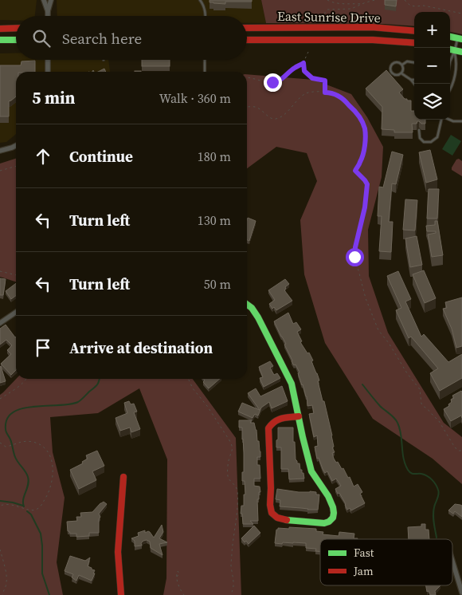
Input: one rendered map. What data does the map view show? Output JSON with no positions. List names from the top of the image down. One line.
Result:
{"streets":{"street":["East Sunrise Drive"]},"legend":["Fast","Jam"],"page":{"map_buttons":["+","−"],"search":"Search here","heading":["5 min","Walk · 360 m"],"list":[["Continue","180 m"],["Turn left","130 m"],["Turn left","50 m"],"Arrive at destination"]}}
